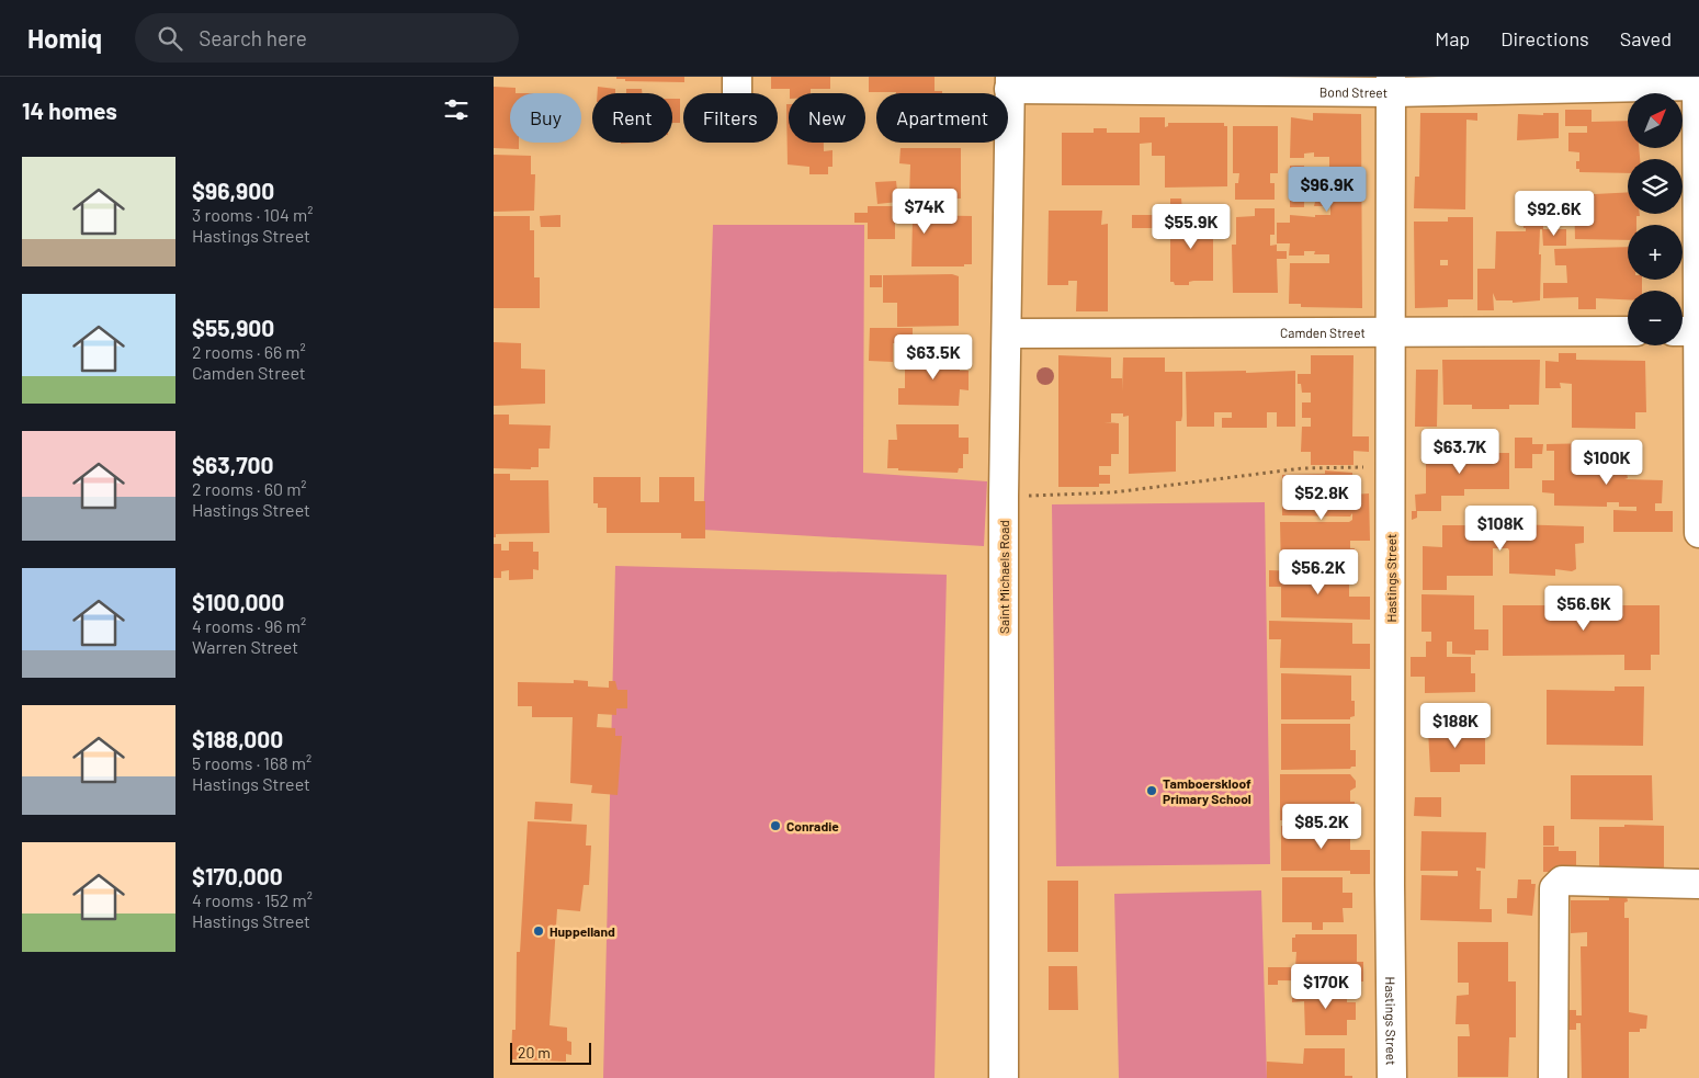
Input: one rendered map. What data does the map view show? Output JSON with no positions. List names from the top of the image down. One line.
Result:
{"streets":{"street":["Bond Street","Camden Street","Saint Michaels Road","Hastings Street"]},"crossings":[["Bond Street","Saint Michaels Road"],["Bond Street","Hastings Street"],["Camden Street","Saint Michaels Road"],["Camden Street","Hastings Street"]],"places":["Tamboerskloof Primary School","Conradie","Huppelland"],"scale_bar":"20 m","north":"top right","page":{"header":"Homiq","search":"Search here","nav":["Map","Directions","Saved"],"heading":"14 homes","map_buttons":["+","−"],"chip":["Buy","Rent","Filters","New","Apartment"],"list":[{"name":"$96,900","note":"3 rooms · 104 m² · Hastings Street"},{"name":"$55,900","note":"2 rooms · 66 m² · Camden Street"},{"name":"$63,700","note":"2 rooms · 60 m² · Hastings Street"},{"name":"$100,000","note":"4 rooms · 96 m² · Warren Street"},{"name":"$188,000","note":"5 rooms · 168 m² · Hastings Street"},{"name":"$170,000","note":"4 rooms · 152 m² · Hastings Street"}],"price":["$96.9K","$74K","$92.6K","$55.9K","$63.5K","$63.7K","$100K","$52.8K","$108K","$56.2K","$56.6K","$188K","$85.2K","$170K"],"scale":"20 m"}}
